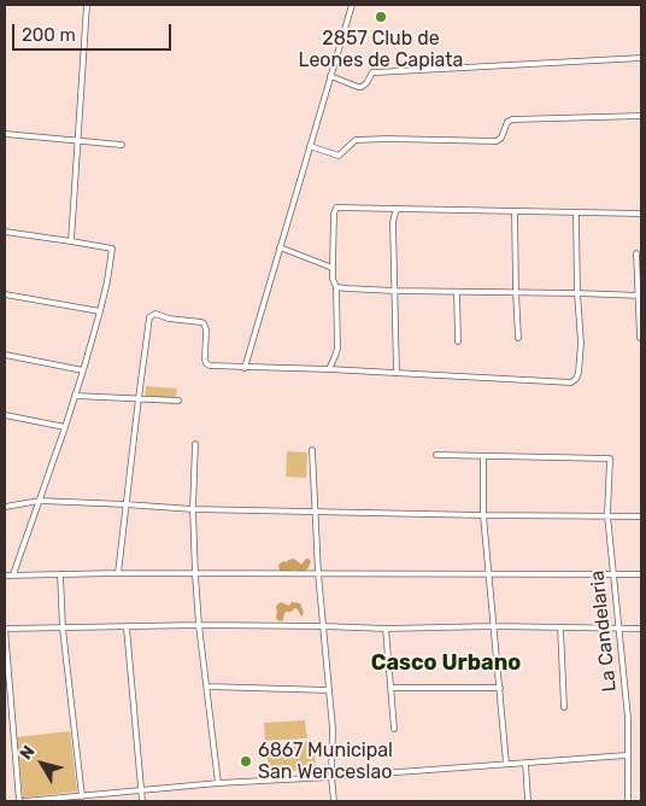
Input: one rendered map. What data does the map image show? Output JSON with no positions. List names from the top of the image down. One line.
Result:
{"streets":{"street":["La Candelaria"]},"districts":["Casco Urbano"],"places":["2857 Club de Leones de Capiata","6867 Municipal San Wenceslao"],"scale_bar":"200 m","north":"top left"}
